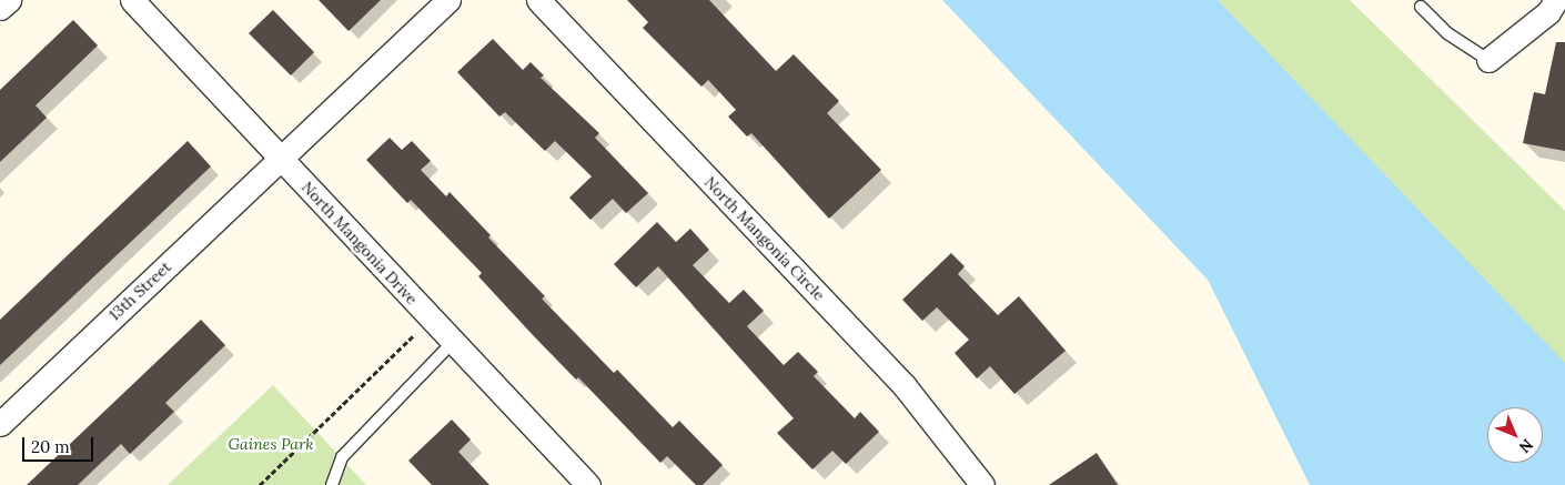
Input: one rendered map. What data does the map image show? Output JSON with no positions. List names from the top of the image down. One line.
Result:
{"streets":{"street":["North Mangonia Circle","North Mangonia Drive","13th Street"]},"crossings":[["North Mangonia Drive","13th Street"]],"parks":["Gaines Park"],"scale_bar":"20 m","north":"bottom right"}
